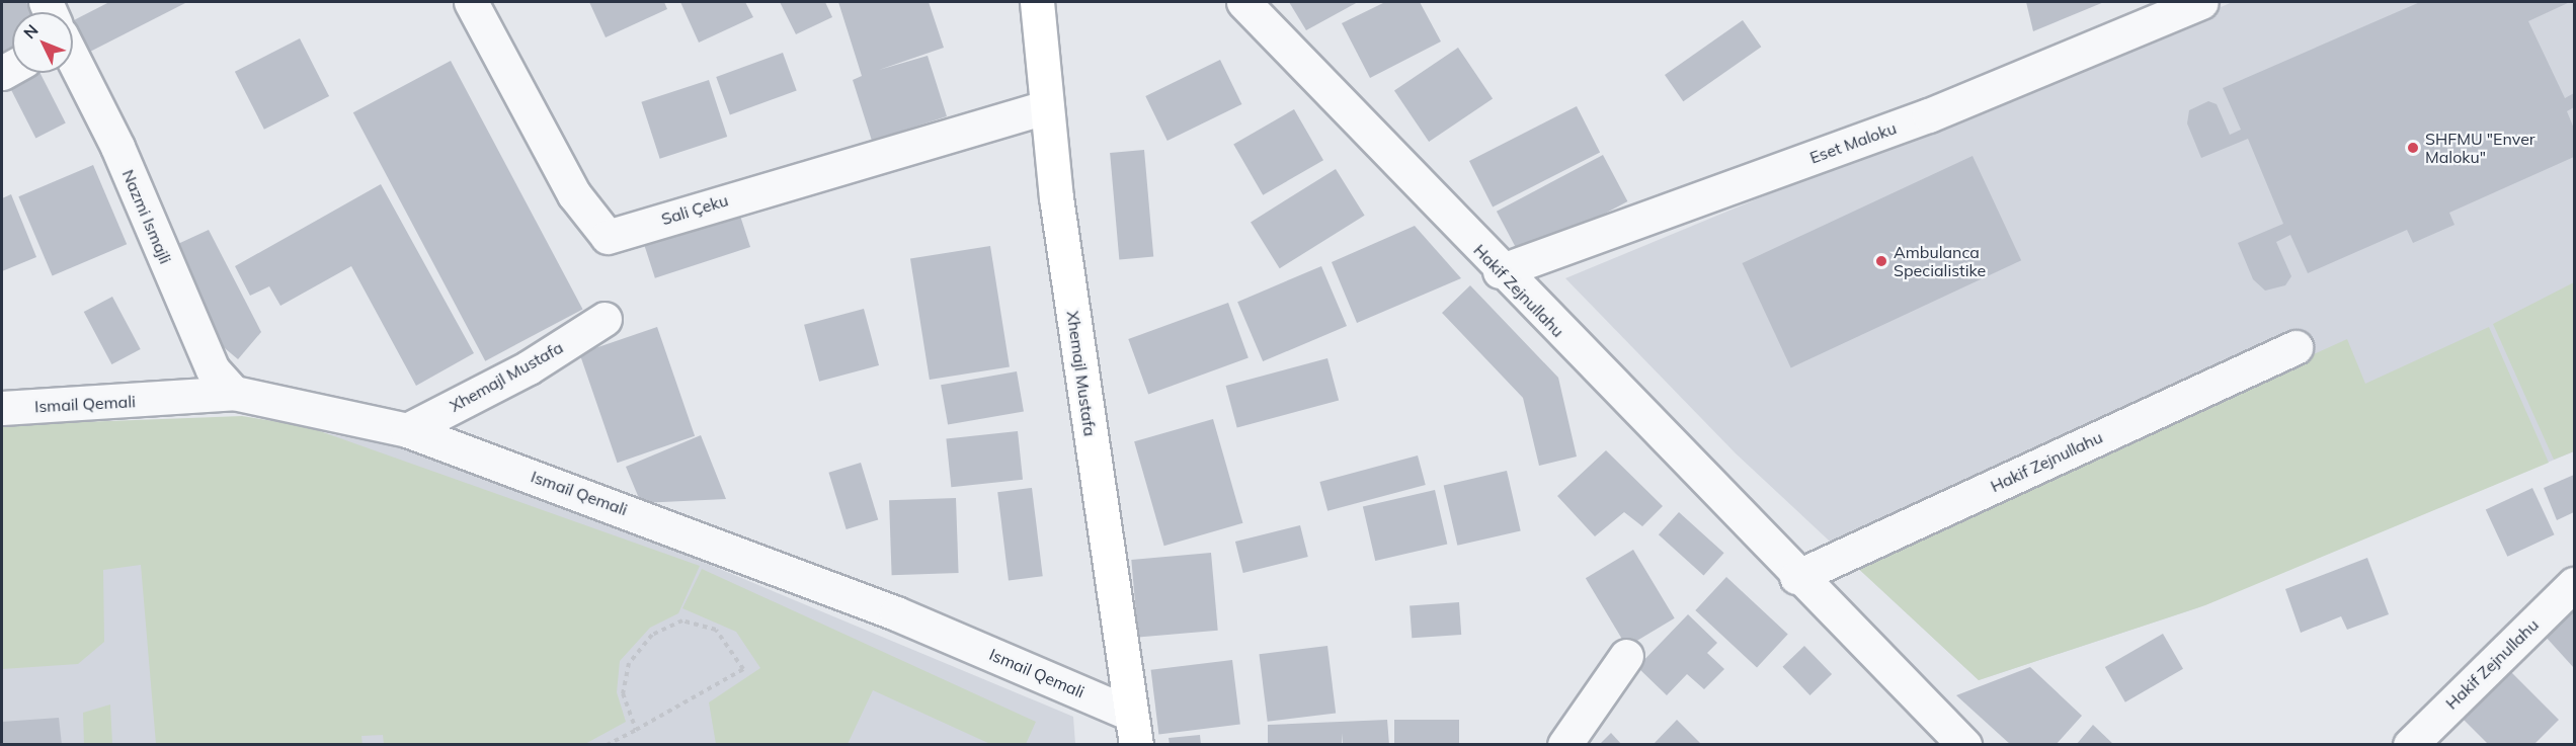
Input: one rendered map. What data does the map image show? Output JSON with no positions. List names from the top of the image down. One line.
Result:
{"streets":{"main road":["Xhemajl Mustafa"],"street":["Eset Maloku","Sali Çeku","Nazmi Ismajli","Hakif Zejnullahu","Ismail Qemali"]},"crossings":[["Eset Maloku","Hakif Zejnullahu"],["Sali Çeku","Xhemajl Mustafa"],["Nazmi Ismajli","Ismail Qemali"],["Xhemajl Mustafa","Ismail Qemali"]],"places":["SHFMU \"Enver Maloku\"","Ambulanca Specialistike"],"north":"top left"}
